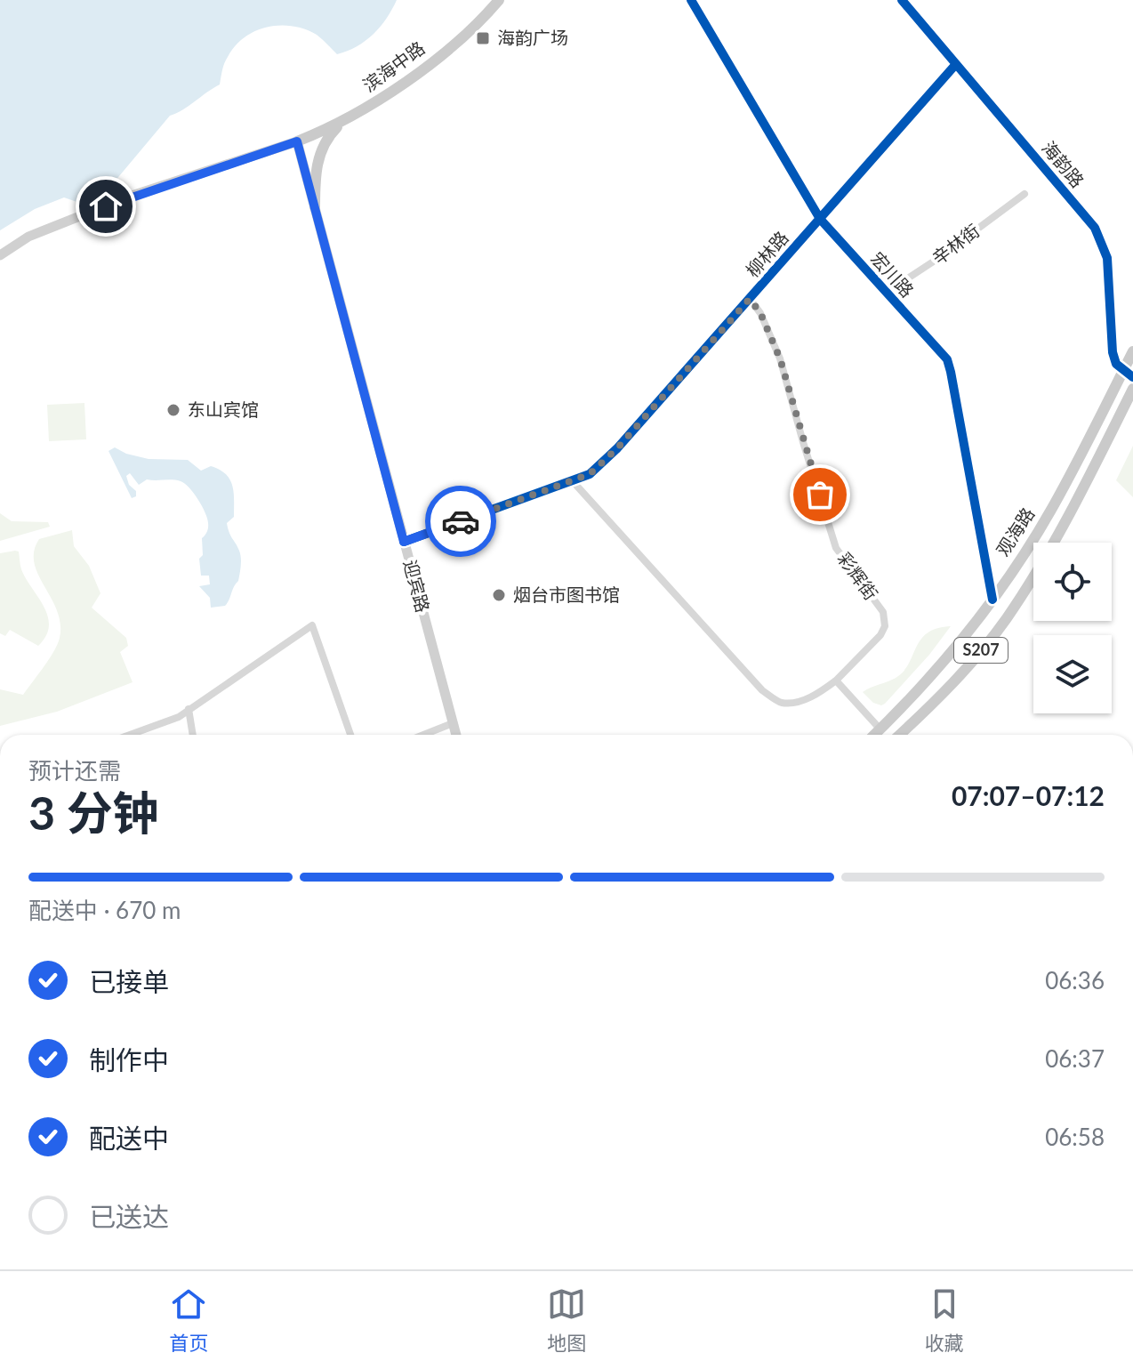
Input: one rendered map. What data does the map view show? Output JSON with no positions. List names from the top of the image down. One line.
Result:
{"streets":{"main road":["滨海中路","海韵路","观海路","迎宾路","S207"],"street":["辛林街","柳林路","宏川路","彩辉街"]},"crossings":[["滨海中路","迎宾路"],["海韵路","柳林路"],["海韵路","观海路"],["辛林街","宏川路"],["柳林路","宏川路"],["柳林路","彩辉街"],["柳林路","迎宾路"],["宏川路","观海路"]],"places":{"transit":["海韵广场"],"other":["东山宾馆","烟台市图书馆"]},"page":{"heading":["3 分钟","预计还需","07:07–07:12"],"bar":"配送中 · 670 m","list":[["已接单","06:36"],["制作中","06:37"],["配送中","06:58"],"已送达"],"tabs":["首页","地图","收藏"]}}
